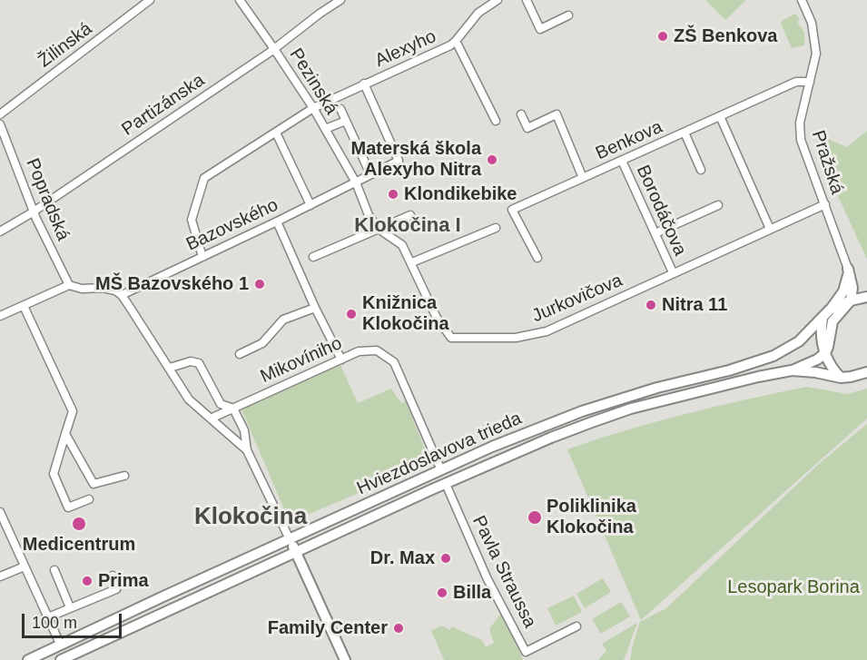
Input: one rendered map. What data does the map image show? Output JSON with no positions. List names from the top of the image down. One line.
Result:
{"streets":{"street":["Žilinská","Alexyho","Pezinská","Partizánska","Benkova","Pražská","Popradská","Borodáčova","Bazovského","Jurkovičova","Mikovíniho","Hviezdoslavova trieda","Pavla Straussa"]},"crossings":[["Alexyho","Pezinská"],["Alexyho","Bazovského"],["Pezinská","Partizánska"],["Pezinská","Bazovského"],["Pezinská","Jurkovičova"],["Partizánska","Popradská"],["Benkova","Pražská"],["Benkova","Borodáčova"],["Pražská","Jurkovičova"],["Borodáčova","Jurkovičova"],["Bazovského","Jurkovičova"],["Mikovíniho","Hviezdoslavova trieda"],["Hviezdoslavova trieda","Pavla Straussa"]],"districts":["Klokočina I","Klokočina"],"parks":["Lesopark Borina"],"places":["ZŠ Benkova","Materská škola Alexyho Nitra","Klondikebike","MŠ Bazovského 1","Nitra 11","Knižnica Klokočina","Poliklinika Klokočina","Medicentrum","Dr. Max","Prima","Billa","Family Center"],"scale_bar":"100 m"}
